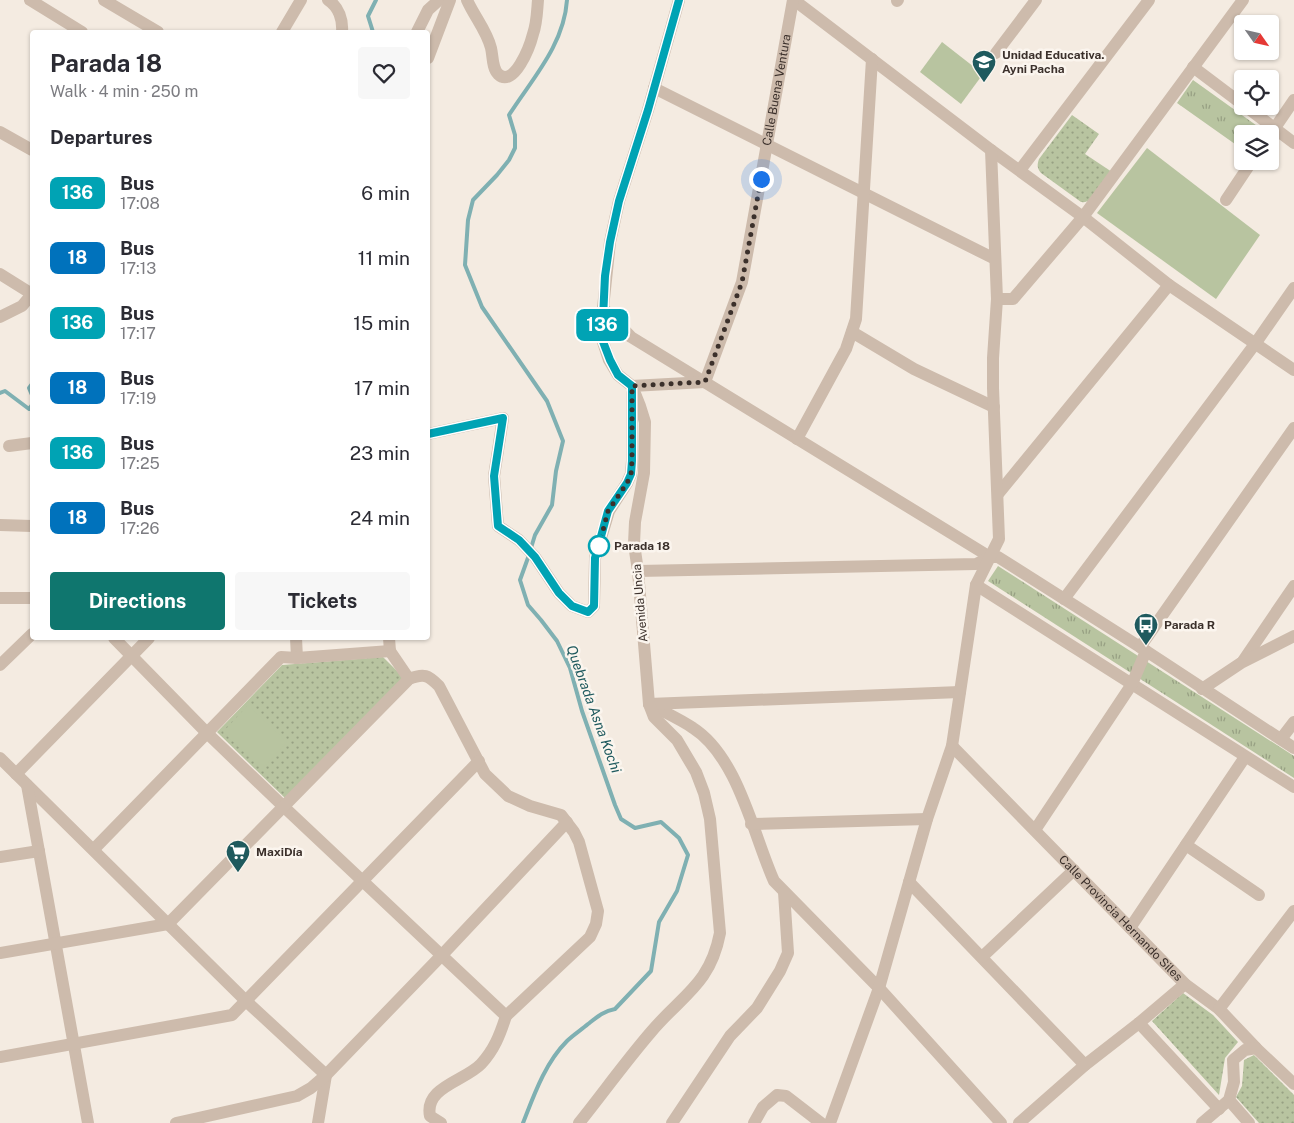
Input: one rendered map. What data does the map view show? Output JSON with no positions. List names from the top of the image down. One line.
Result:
{"streets":{"street":["Calle Buena Ventura","Avenida Uncia","Calle Provincia Hernando Siles"]},"water":["Quebrada Asna Kochi"],"places":{"school or university":["Unidad Educativa. Ayni Pacha"],"other":["Parada 18"],"bus stop":["Parada R"],"supermarket":["MaxiDía"]},"lines":["bus line 136"],"north":"bottom right","page":{"on_map":"136","heading":[["Parada 18","Walk · 4 min · 250 m"],"Departures"],"list":[{"mark":"136","name":"Bus","note":"17:08","value":"6 min"},{"mark":"18","name":"Bus","note":"17:13","value":"11 min"},{"mark":"136","name":"Bus","note":"17:17","value":"15 min"},{"mark":"18","name":"Bus","note":"17:19","value":"17 min"},{"mark":"136","name":"Bus","note":"17:25","value":"23 min"},{"mark":"18","name":"Bus","note":"17:26","value":"24 min"}],"buttons":["Directions","Tickets"]}}
